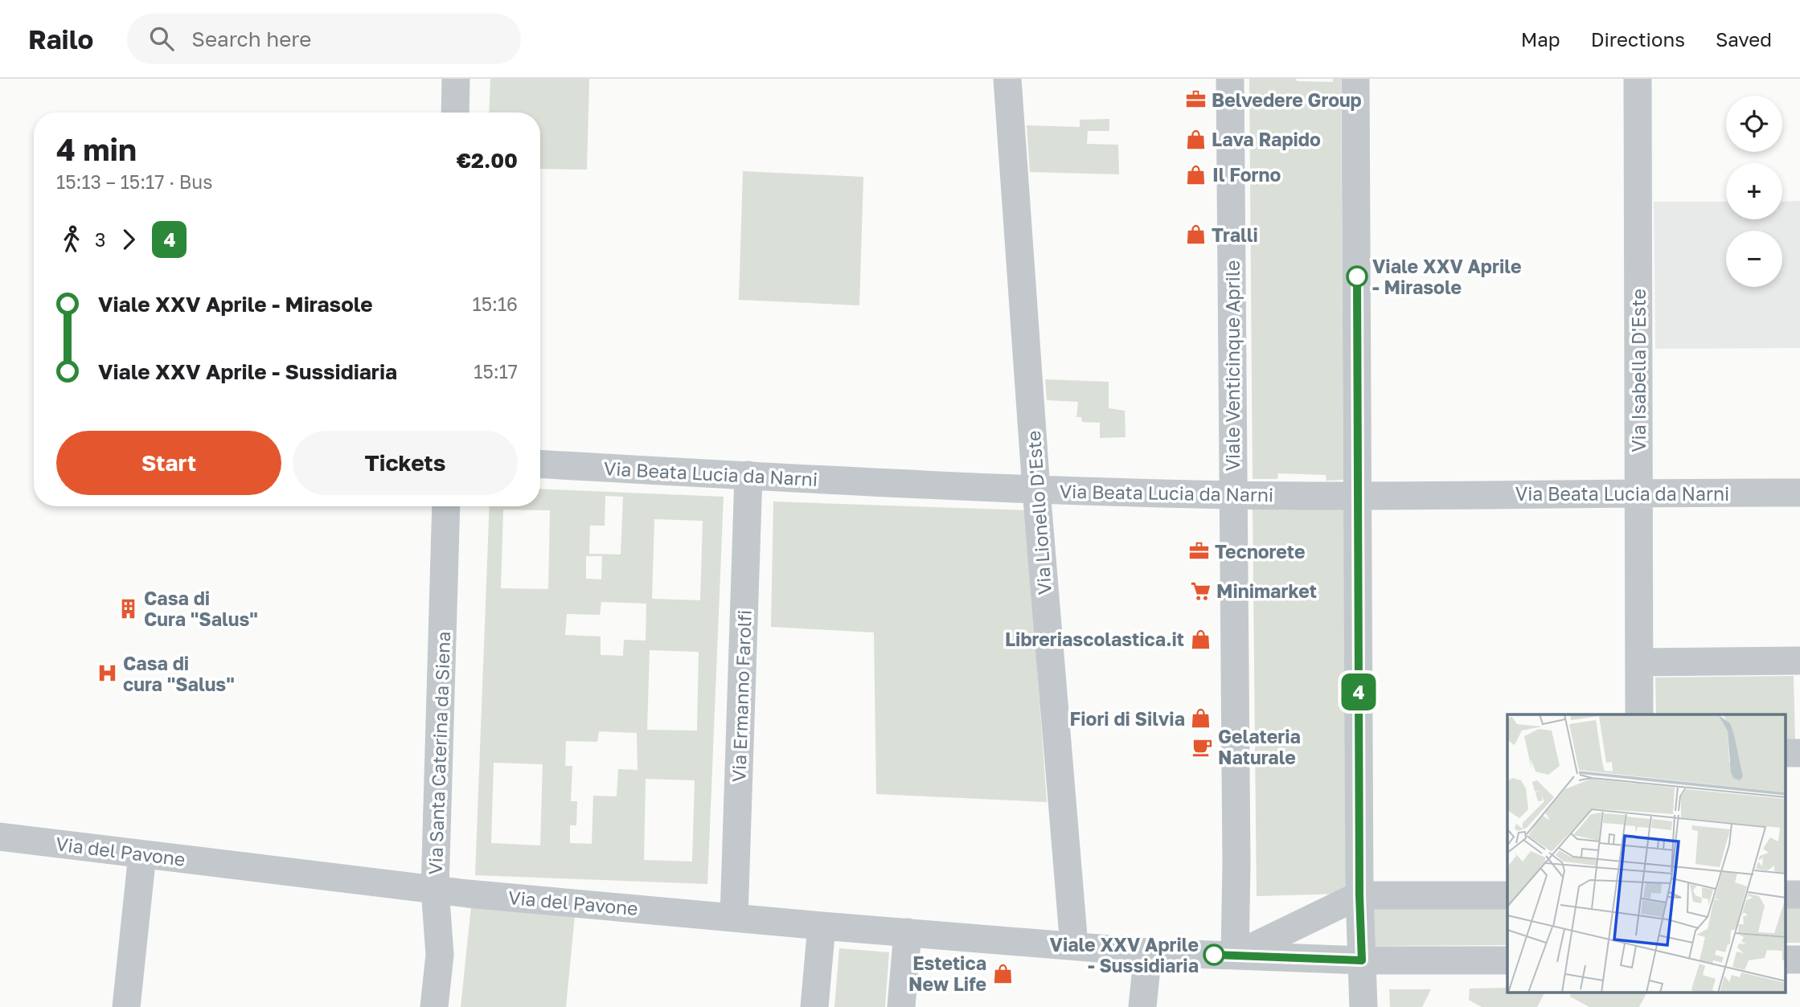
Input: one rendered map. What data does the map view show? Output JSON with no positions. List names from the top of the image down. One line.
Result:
{"streets":{"street":["Viale Venticinque Aprile","Via Isabella D'Este","Via Beata Lucia da Narni","Via Lionello D'Este","Via Ermanno Farolfi","Via Santa Caterina da Siena","Via del Pavone"]},"crossings":[["Viale Venticinque Aprile","Via Beata Lucia da Narni"],["Viale Venticinque Aprile","Via del Pavone"],["Via Isabella D'Este","Via Beata Lucia da Narni"],["Via Beata Lucia da Narni","Via Lionello D'Este"],["Via Beata Lucia da Narni","Via Ermanno Farolfi"],["Via Lionello D'Este","Via del Pavone"],["Via Ermanno Farolfi","Via del Pavone"],["Via Santa Caterina da Siena","Via del Pavone"]],"places":{"office":["Belvedere Group","Tecnorete"],"shop":["Lava Rapido","Il Forno","Tralli","Libreriascolastica.it","Fiori di Silvia","Estetica New Life"],"other":["Viale XXV Aprile - Mirasole","Viale XXV Aprile - Sussidiaria"],"supermarket":["Minimarket"],"building":["Casa di Cura \"Salus\""],"hospital":["Casa di cura \"Salus\""],"cafe":["Gelateria Naturale"]},"lines":["bus line 4"],"page":{"header":"Railo","search":"Search here","nav":["Map","Directions","Saved"],"on_map":"4","map_buttons":["+","−"],"heading":["4 min","15:13 – 15:17 · Bus","€2.00"],"legs":["3","4"],"list":[{"name":"Viale XXV Aprile - Mirasole","value":"15:16"},{"name":"Viale XXV Aprile - Sussidiaria","value":"15:17"}],"buttons":["Start","Tickets"]}}
